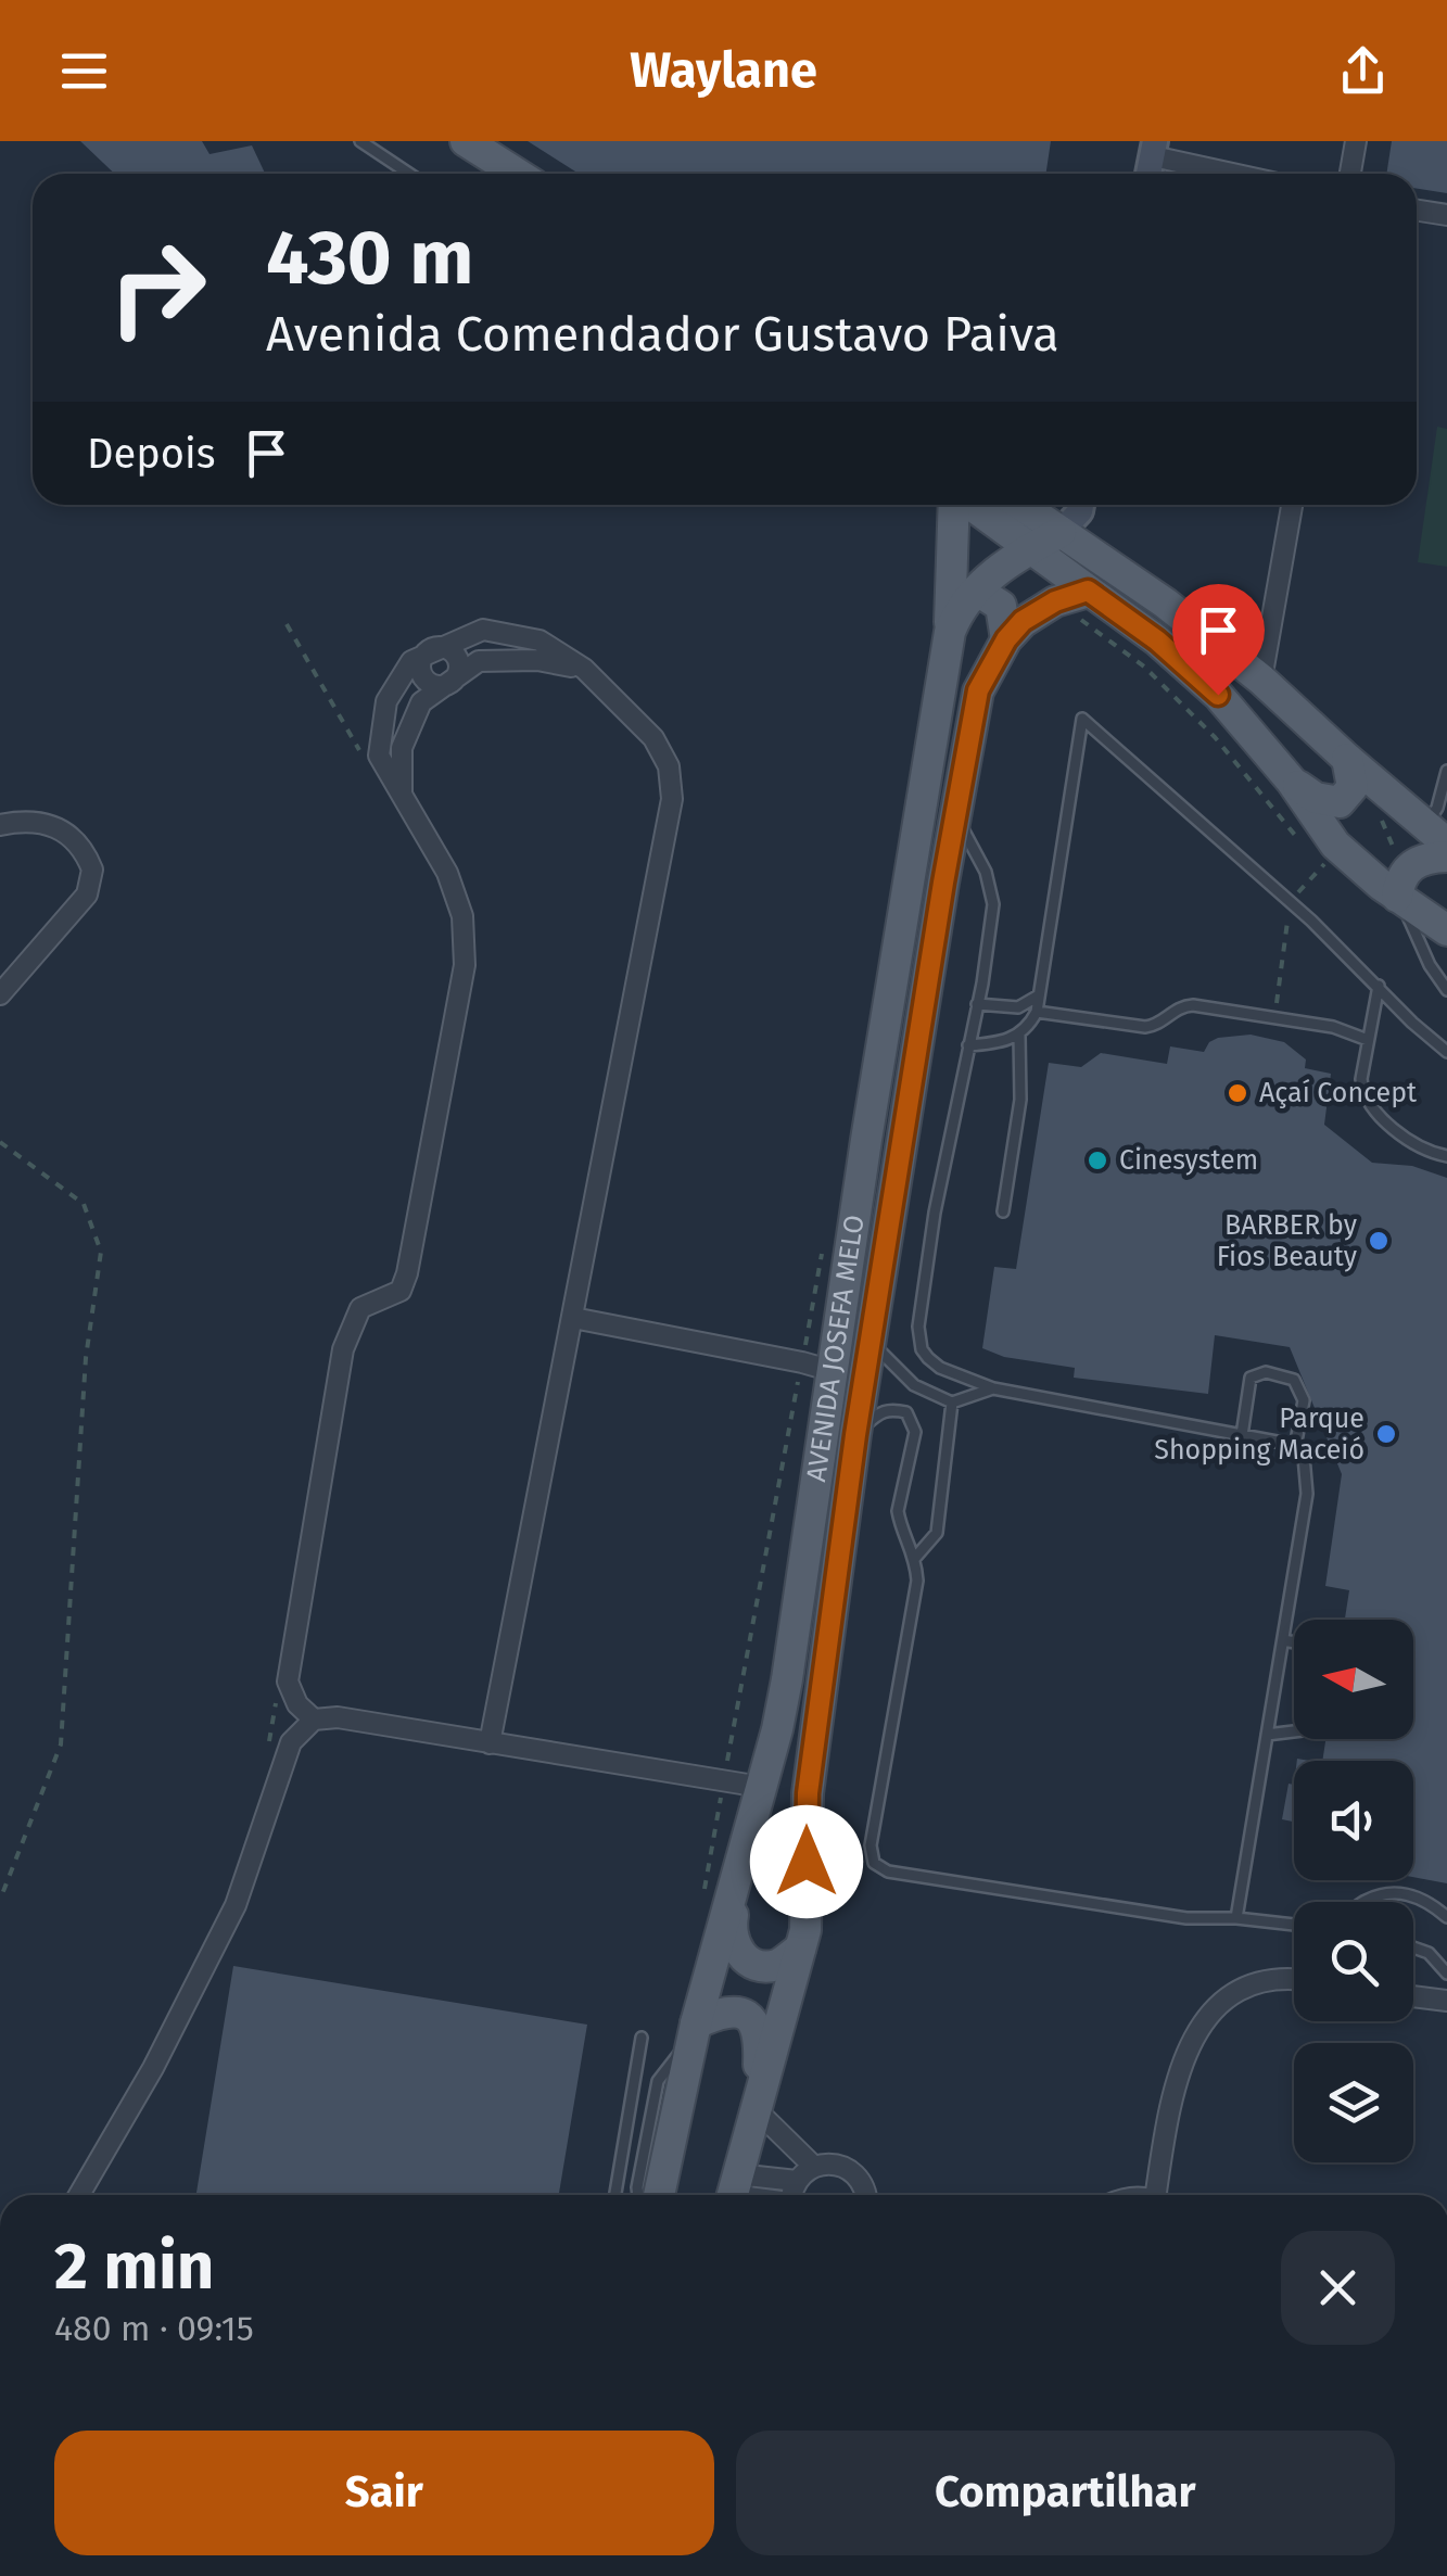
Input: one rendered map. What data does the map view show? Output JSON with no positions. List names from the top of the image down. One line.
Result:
{"streets":{"main road":["AVENIDA JOSEFA MELO"]},"places":["Açaí Concept","Cinesystem","BARBER by Fios Beauty","Parque Shopping Maceió"],"north":"left","page":{"header":"Waylane","turn":["430 m","Avenida Comendador Gustavo Paiva"],"then":"Depois","heading":["2 min","480 m · 09:15"],"buttons":["Sair","Compartilhar"]}}
